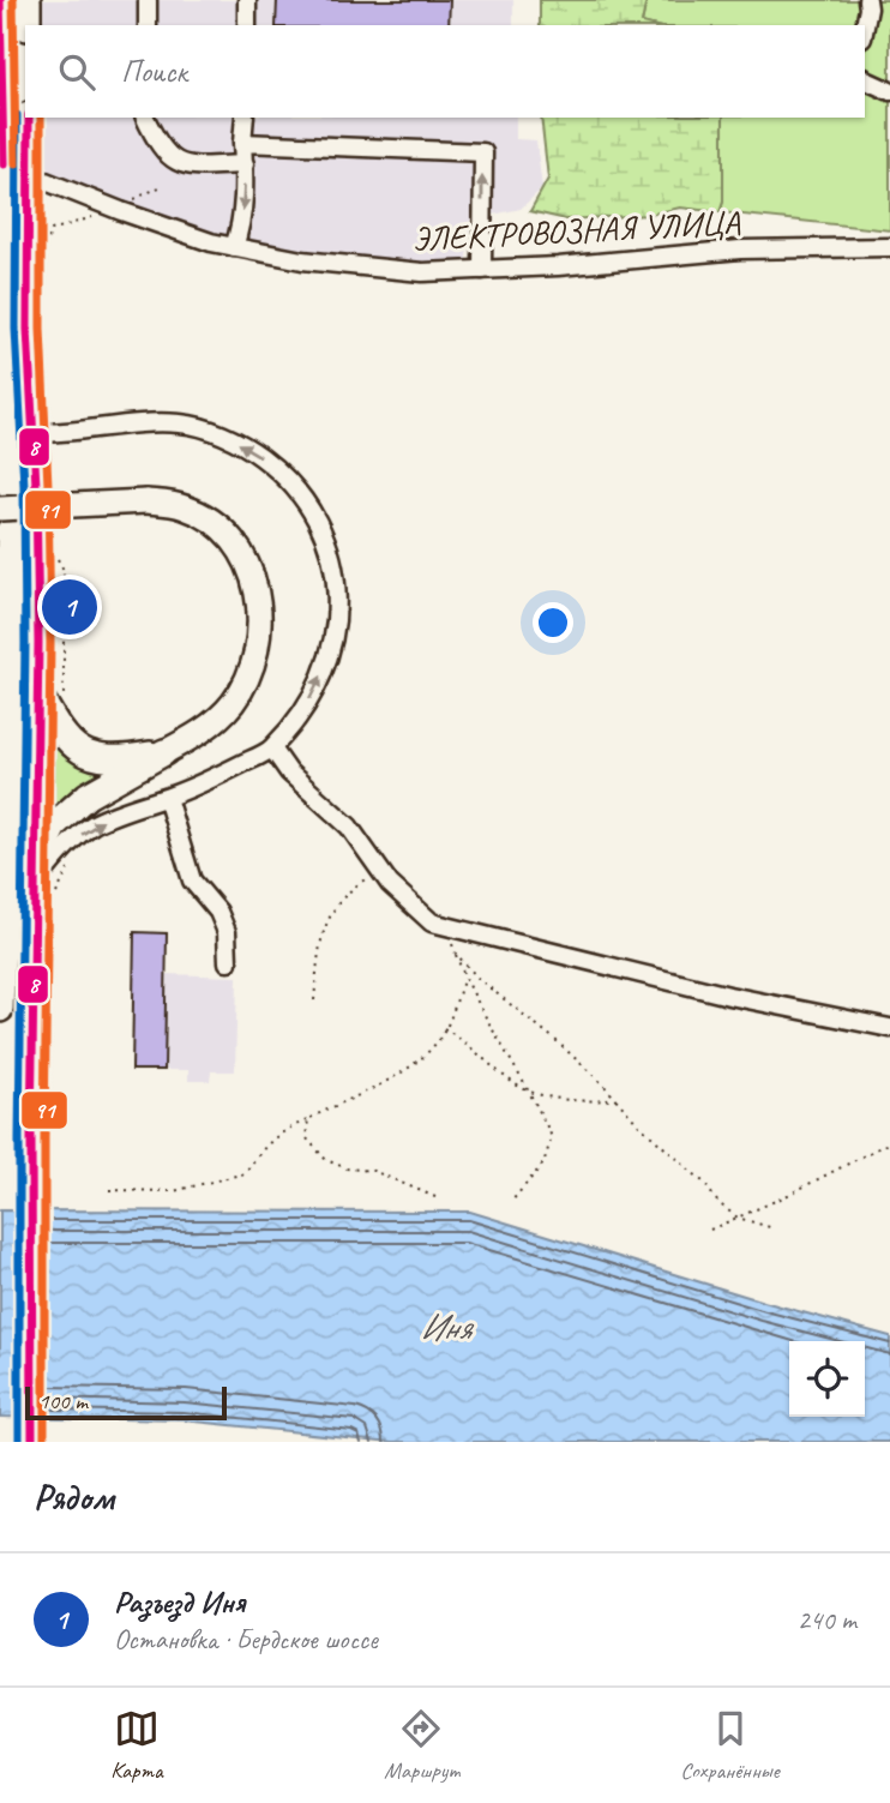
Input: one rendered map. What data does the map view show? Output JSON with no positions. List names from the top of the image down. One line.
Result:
{"streets":{"street":["ЭЛЕКТРОВОЗНАЯ УЛИЦА"]},"water":["Иня"],"lines":["transit line 8","transit line 91"],"scale_bar":"100 m","page":{"search":"Поиск","pins":"1","scale":"100 m","heading":"Рядом","list":[{"mark":"1","name":"Разъезд Иня","note":"Остановка · Бердское шоссе","value":"240 m"}],"nav":["Карта","Маршрут","Сохранённые"]}}
